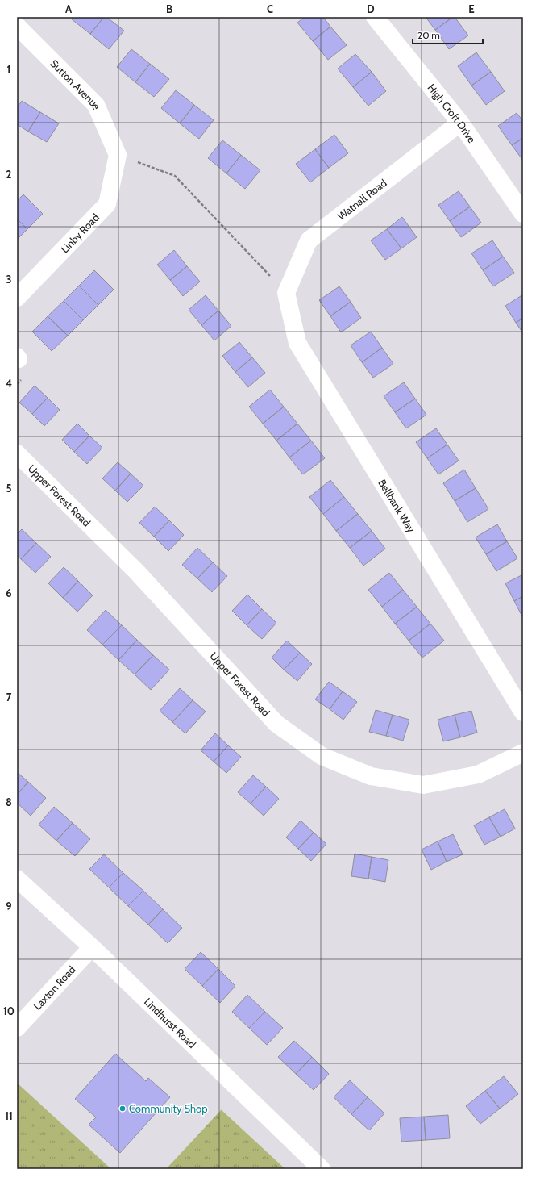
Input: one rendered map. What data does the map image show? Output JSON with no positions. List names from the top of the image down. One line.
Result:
{"streets":{"street":["Sutton Avenue","High Croft Drive","Watnall Road","Linby Road","Upper Forest Road","Bellbank Way","Laxton Road","Lindhurst Road"]},"crossings":[["Sutton Avenue","Linby Road"],["High Croft Drive","Watnall Road"],["Watnall Road","Bellbank Way"],["Laxton Road","Lindhurst Road"]],"places":["Community Shop"],"scale_bar":"20 m","grid":{"columns":["A","B","C","D","E"],"rows":["1","2","3","4","5","6","7","8","9","10","11"]}}
